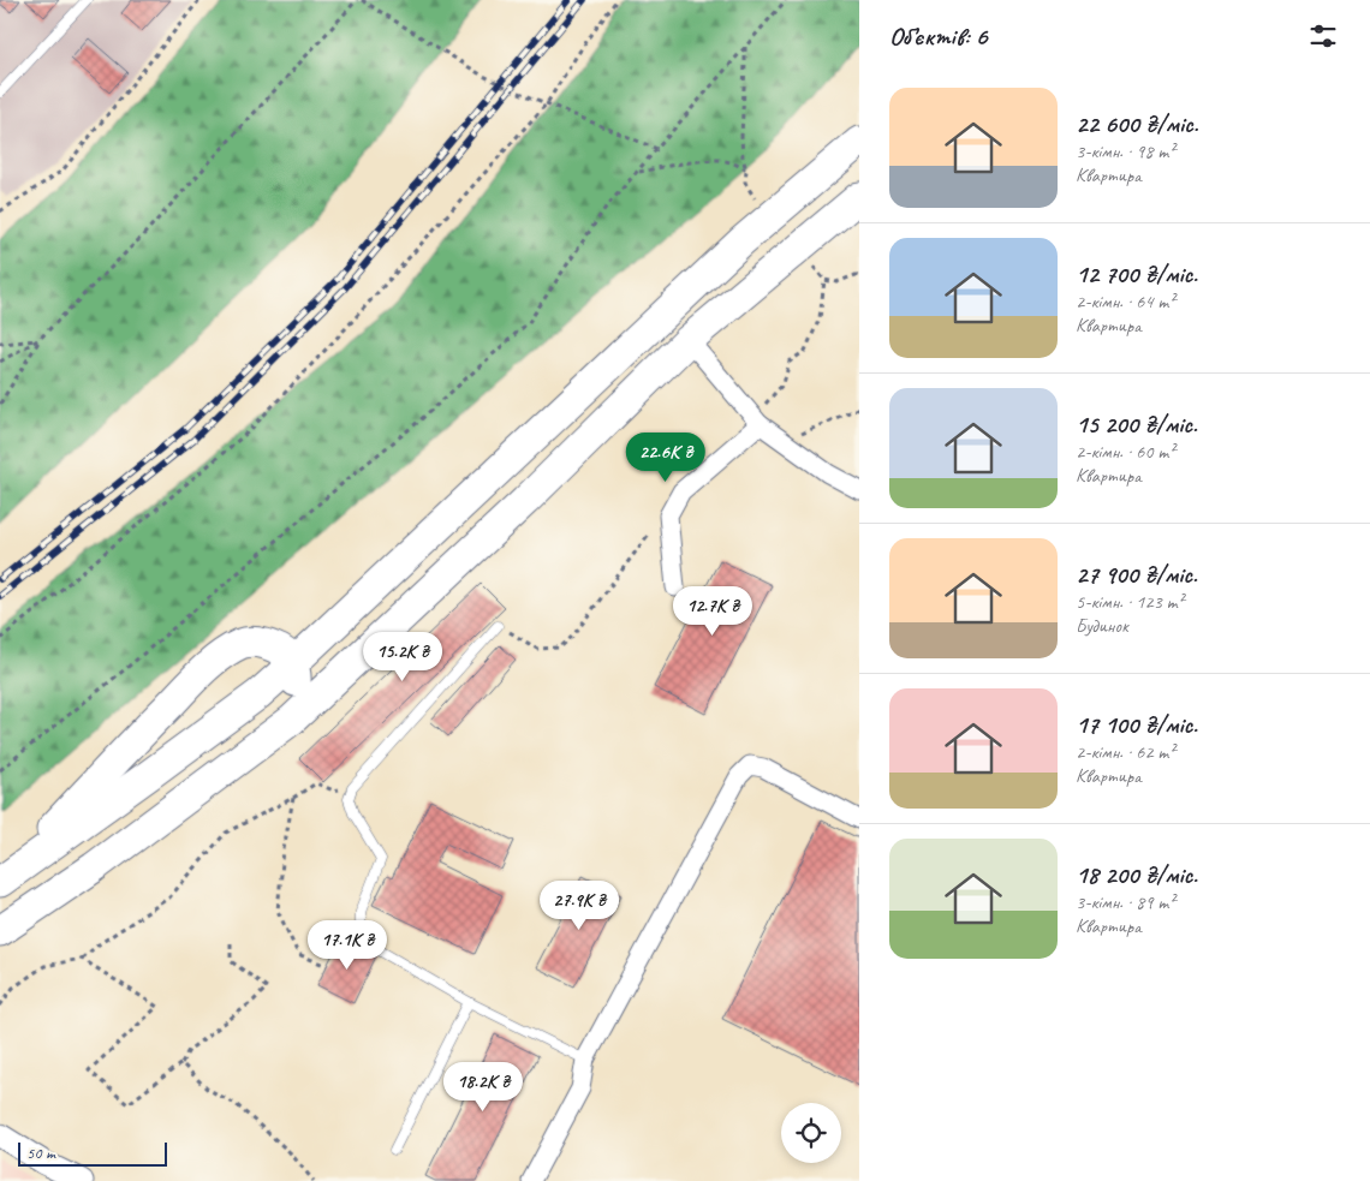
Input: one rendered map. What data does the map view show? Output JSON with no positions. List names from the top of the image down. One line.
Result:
{"scale_bar":"50 m","page":{"heading":"Об’єктів: 6","list":[{"name":"22 600 ₴/міс.","note":"3-кімн. · 98 m² · Квартира"},{"name":"12 700 ₴/міс.","note":"2-кімн. · 64 m² · Квартира"},{"name":"15 200 ₴/міс.","note":"2-кімн. · 60 m² · Квартира"},{"name":"27 900 ₴/міс.","note":"5-кімн. · 123 m² · Будинок"},{"name":"17 100 ₴/міс.","note":"2-кімн. · 62 m² · Квартира"},{"name":"18 200 ₴/міс.","note":"3-кімн. · 89 m² · Квартира"}],"price":["22.6K ₴","12.7K ₴","15.2K ₴","27.9K ₴","17.1K ₴","18.2K ₴"],"scale":"50 m"}}
